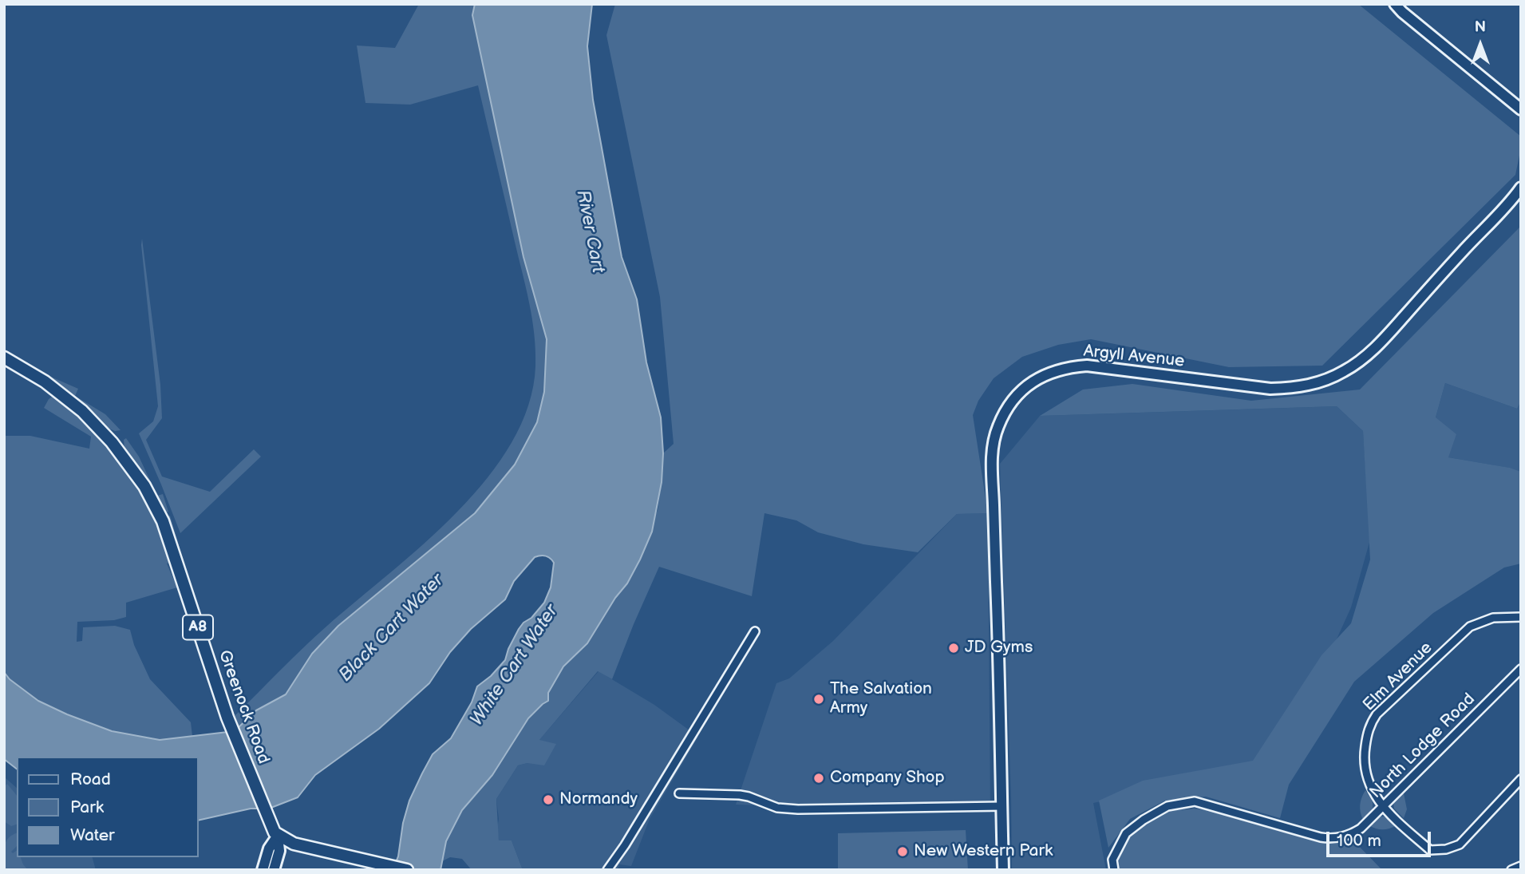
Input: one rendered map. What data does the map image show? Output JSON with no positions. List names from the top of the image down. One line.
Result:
{"streets":{"main road":["A8","Greenock Road"],"street":["Argyll Avenue","Elm Avenue","North Lodge Road"]},"crossings":[["Elm Avenue","North Lodge Road"]],"water":["River Cart","Black Cart Water","White Cart Water"],"places":["JD Gyms","The Salvation Army","Company Shop","Normandy","New Western Park"],"legend":["Road","Park","Water"],"scale_bar":"100 m","north":"top"}
